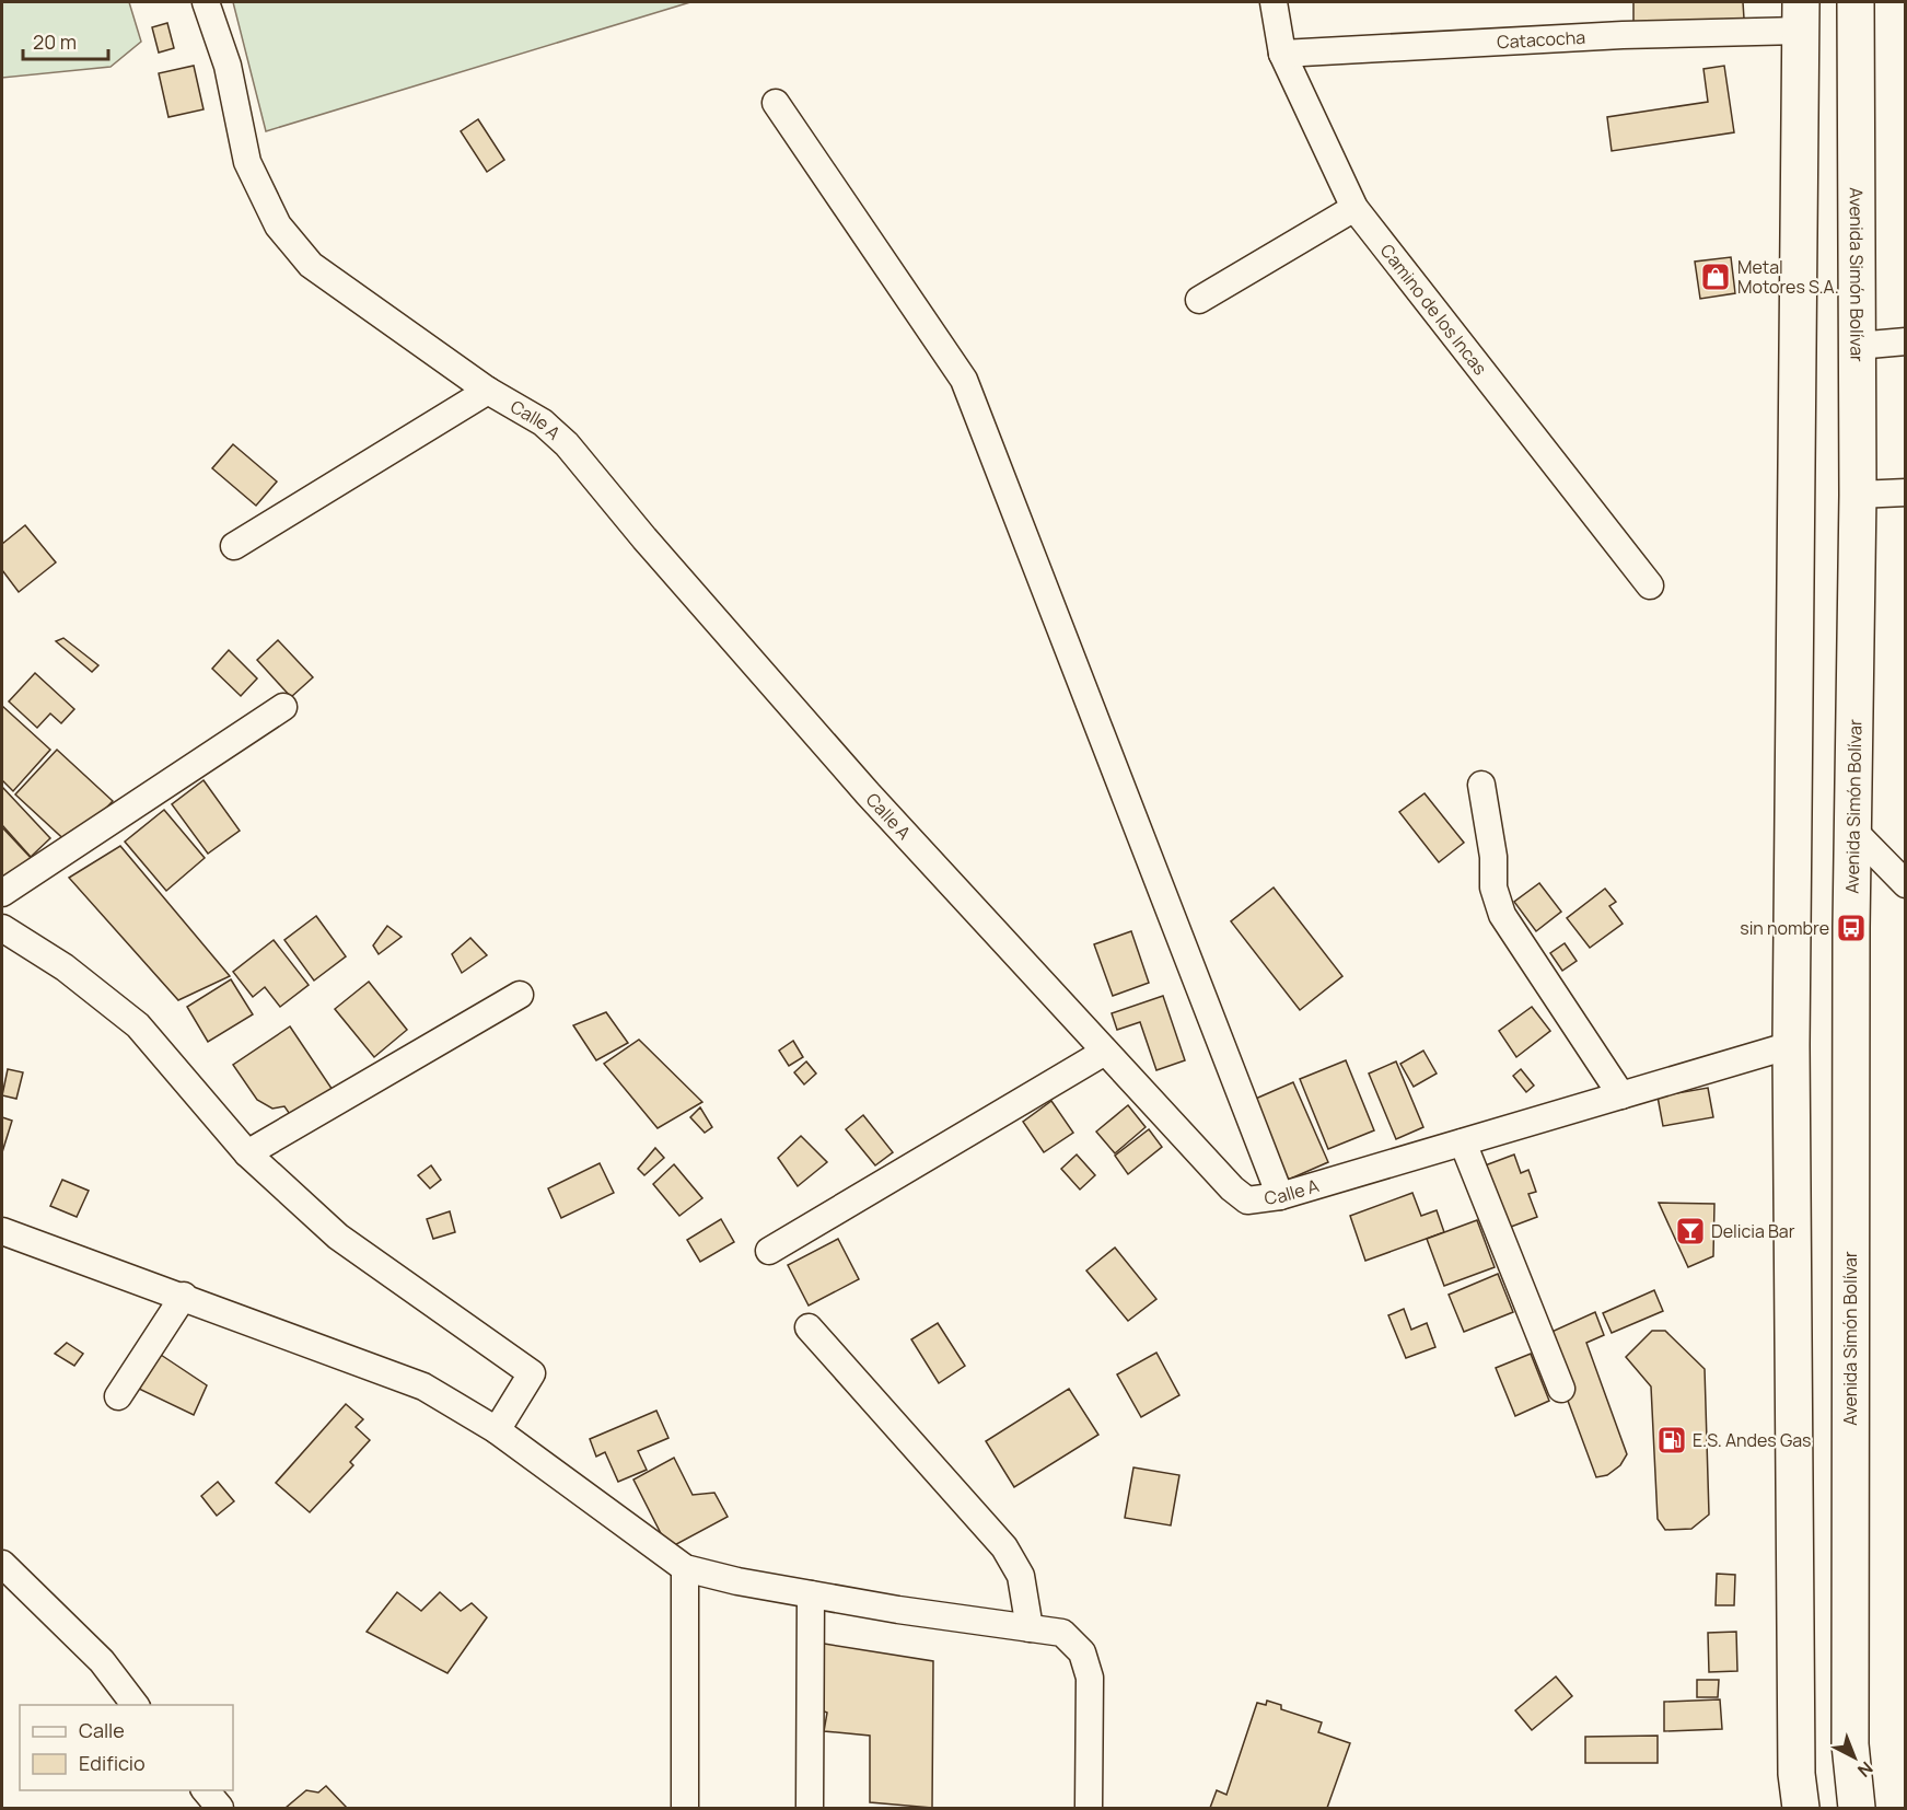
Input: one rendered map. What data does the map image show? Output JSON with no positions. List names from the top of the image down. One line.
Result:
{"streets":{"highway":["Avenida Simón Bolívar"],"street":["Catacocha","Camino de los Incas","Calle A"]},"crossings":[["Catacocha","Camino de los Incas"]],"places":{"shop":["Metal Motores S.A."],"bus stop":["sin nombre"],"bar":["Delicia Bar"],"fuel station":["E.S. Andes Gas"]},"legend":["Calle","Edificio"],"scale_bar":"20 m","north":"bottom right"}
